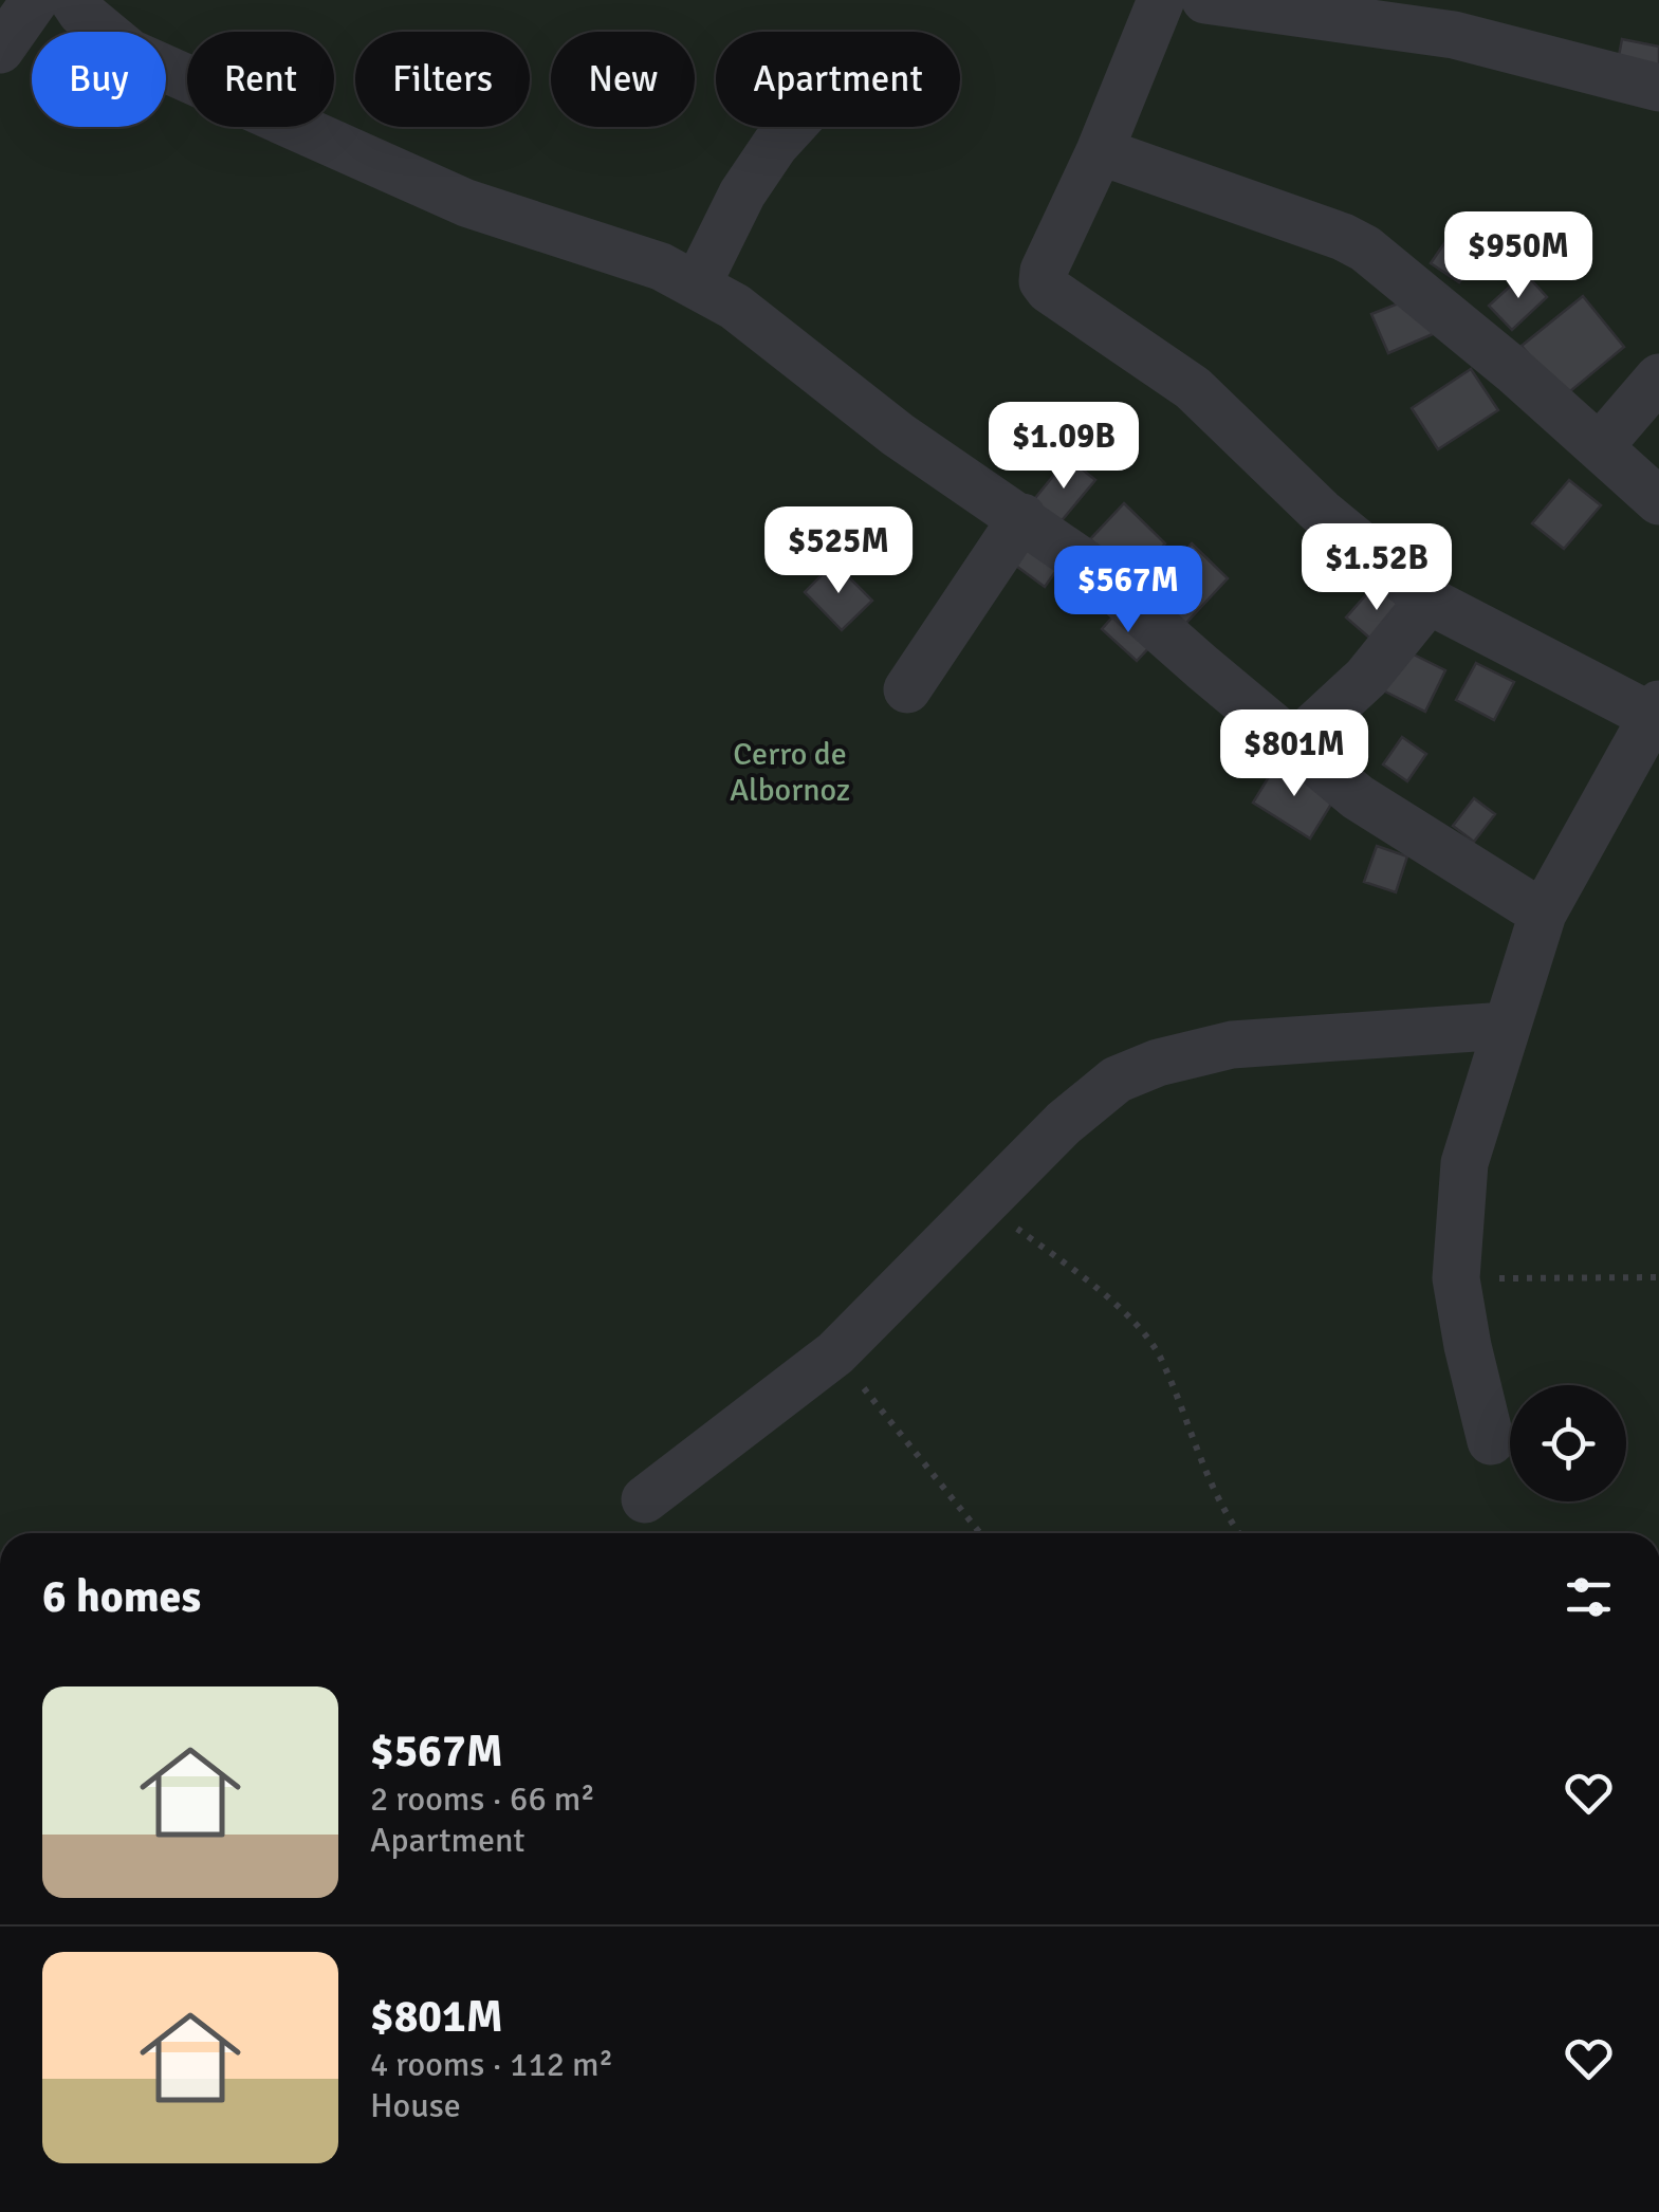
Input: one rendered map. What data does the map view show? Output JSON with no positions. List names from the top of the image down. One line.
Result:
{"parks":["Cerro de Albornoz"],"page":{"chip":["Buy","Rent","Filters","New","Apartment"],"price":["$950M","$1.09B","$525M","$1.52B","$567M","$801M"],"heading":"6 homes","list":[{"name":"$567M","note":"2 rooms · 66 m² · Apartment"},{"name":"$801M","note":"4 rooms · 112 m² · House"}]}}
